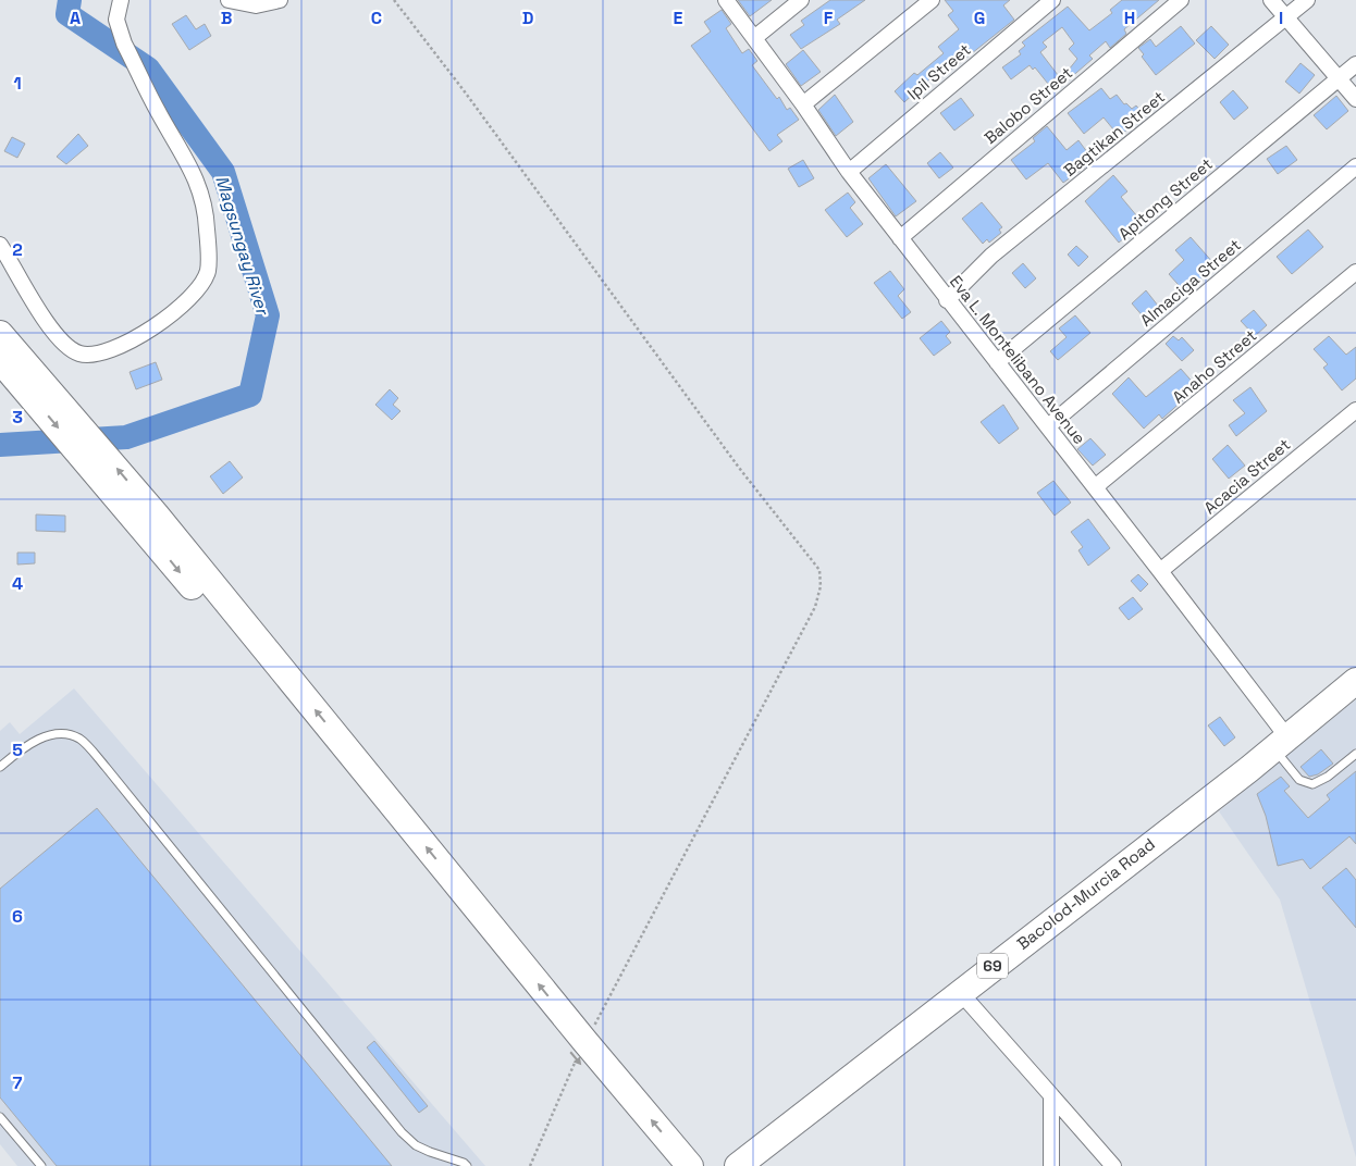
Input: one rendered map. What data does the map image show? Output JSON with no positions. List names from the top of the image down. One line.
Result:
{"streets":{"highway":["Bacolod-Murcia Road","69"],"street":["Ipil Street","Balobo Street","Bagtikan Street","Apitong Street","Almaciga Street","Eva L. Montelibano Avenue","Anaho Street","Acacia Street"]},"crossings":[["Ipil Street","Eva L. Montelibano Avenue"],["Balobo Street","Eva L. Montelibano Avenue"],["Bagtikan Street","Eva L. Montelibano Avenue"],["Apitong Street","Eva L. Montelibano Avenue"],["Almaciga Street","Eva L. Montelibano Avenue"],["Eva L. Montelibano Avenue","Anaho Street"],["Eva L. Montelibano Avenue","Acacia Street"],["Eva L. Montelibano Avenue","Bacolod-Murcia Road"]],"water":["Magsungay River"],"grid":{"columns":["A","B","C","D","E","F","G","H","I"],"rows":["1","2","3","4","5","6","7"]}}
